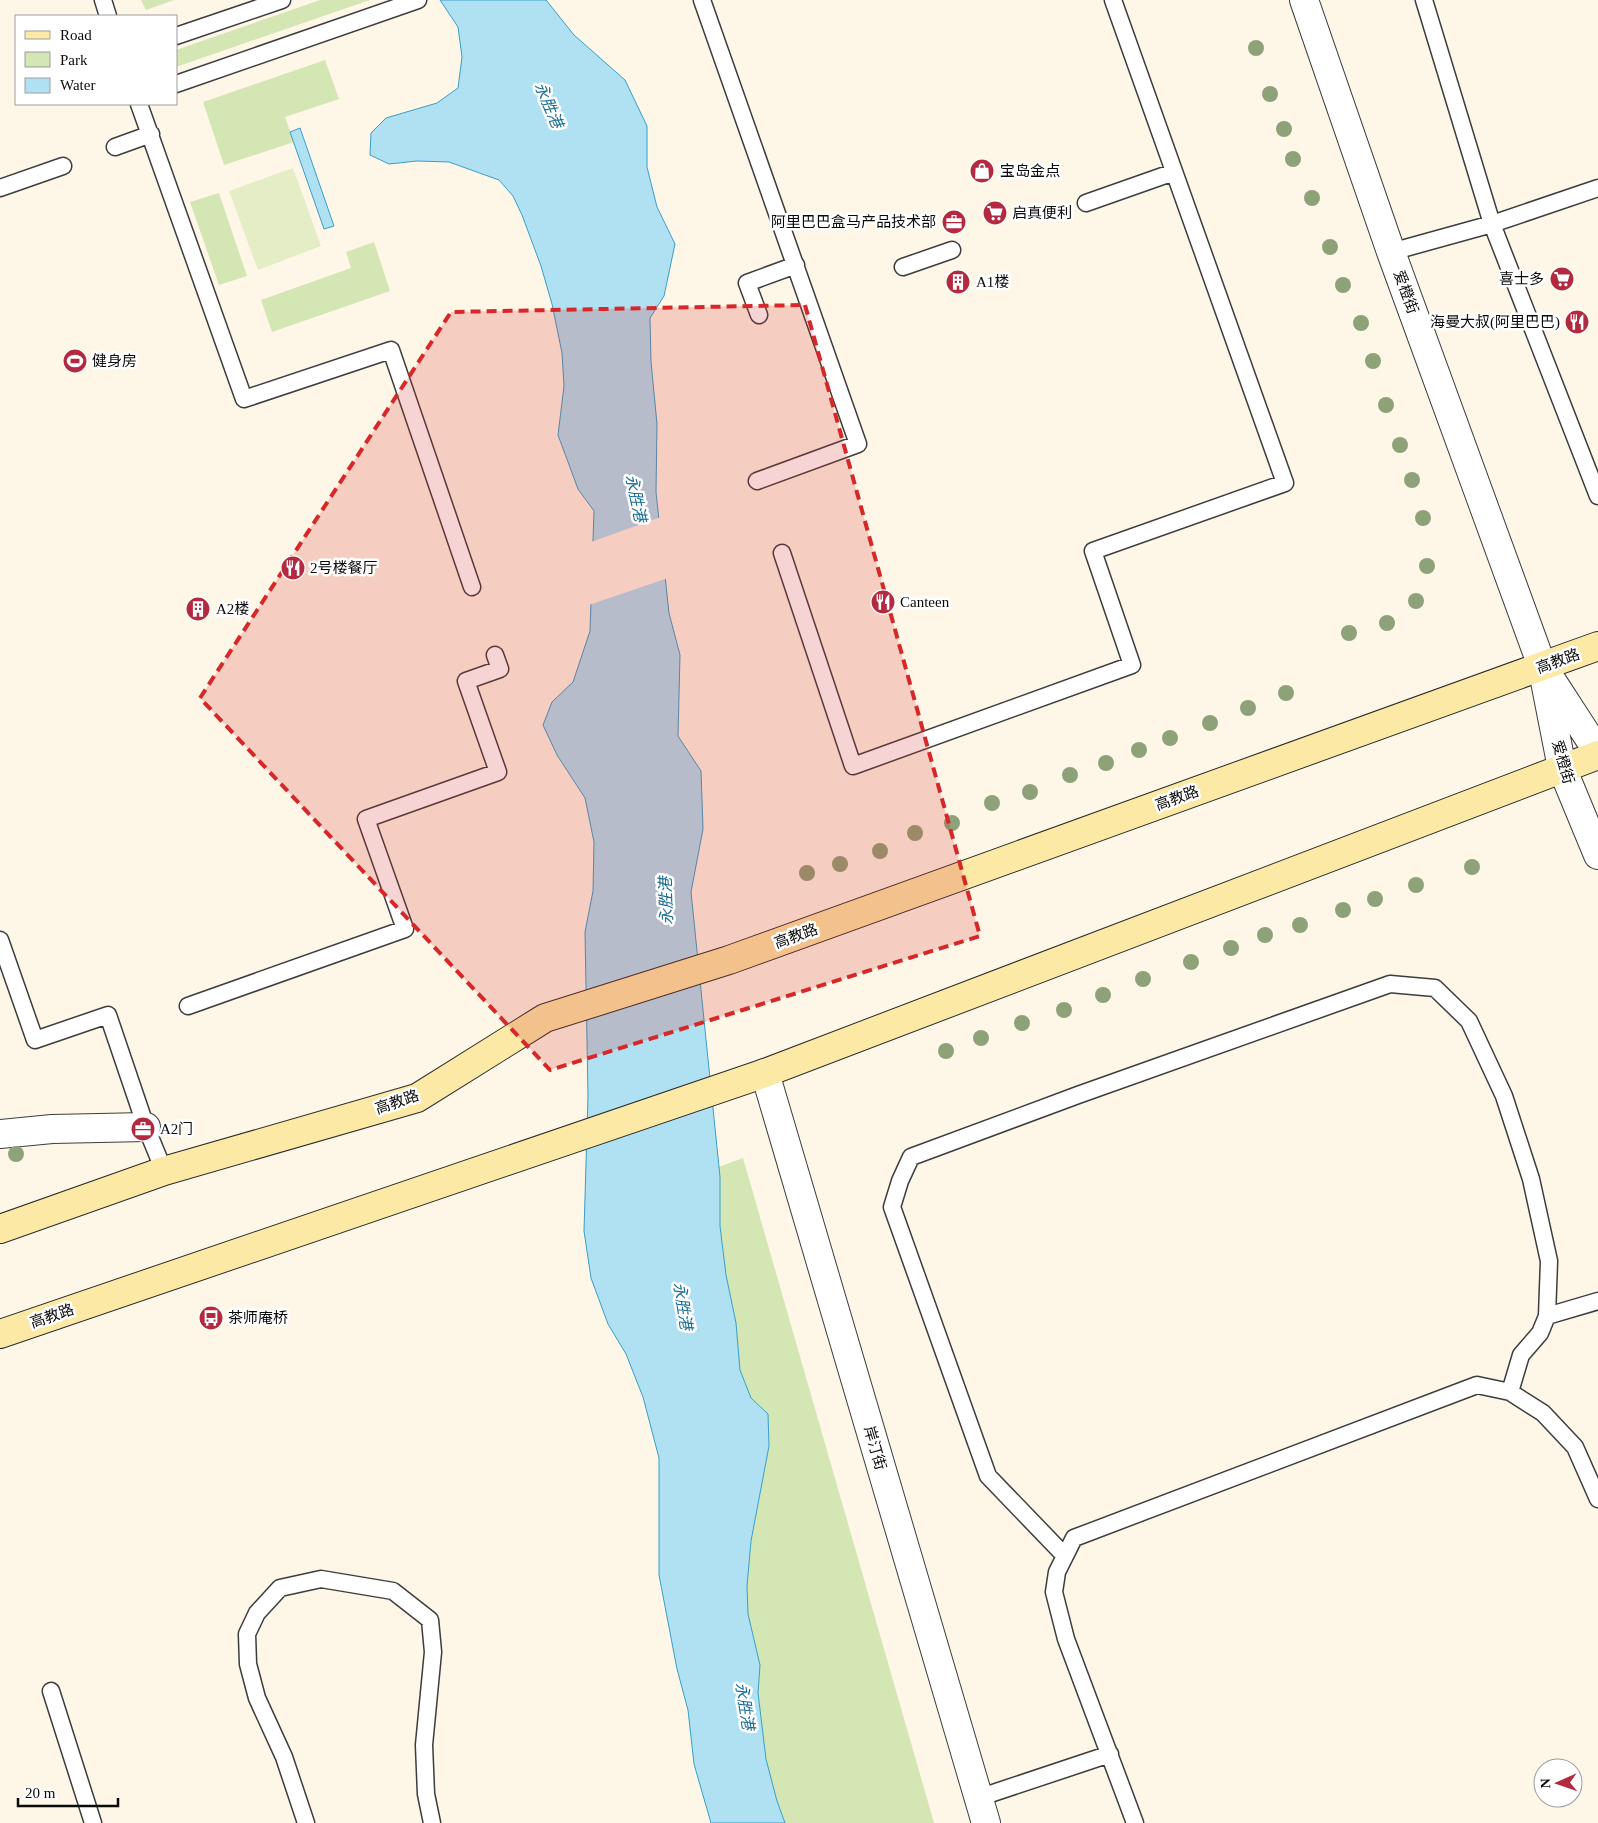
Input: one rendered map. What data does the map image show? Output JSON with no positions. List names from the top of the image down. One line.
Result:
{"streets":{"main road":["高教路"],"street":["爱橙街","岸汀街"]},"crossings":[["爱橙街","高教路"],["高教路","岸汀街"]],"water":["永胜港"],"places":{"shop":["宝岛金点"],"supermarket":["启真便利","喜士多"],"office":["阿里巴巴盒马产品技术部","A2门"],"building":["A1楼","A2楼"],"restaurant":["海曼大叔(阿里巴巴)","2号楼餐厅","Canteen"],"sports":["健身房"],"bus stop":["茶师庵桥"]},"legend":["Road","Park","Water"],"scale_bar":"20 m","north":"left"}
